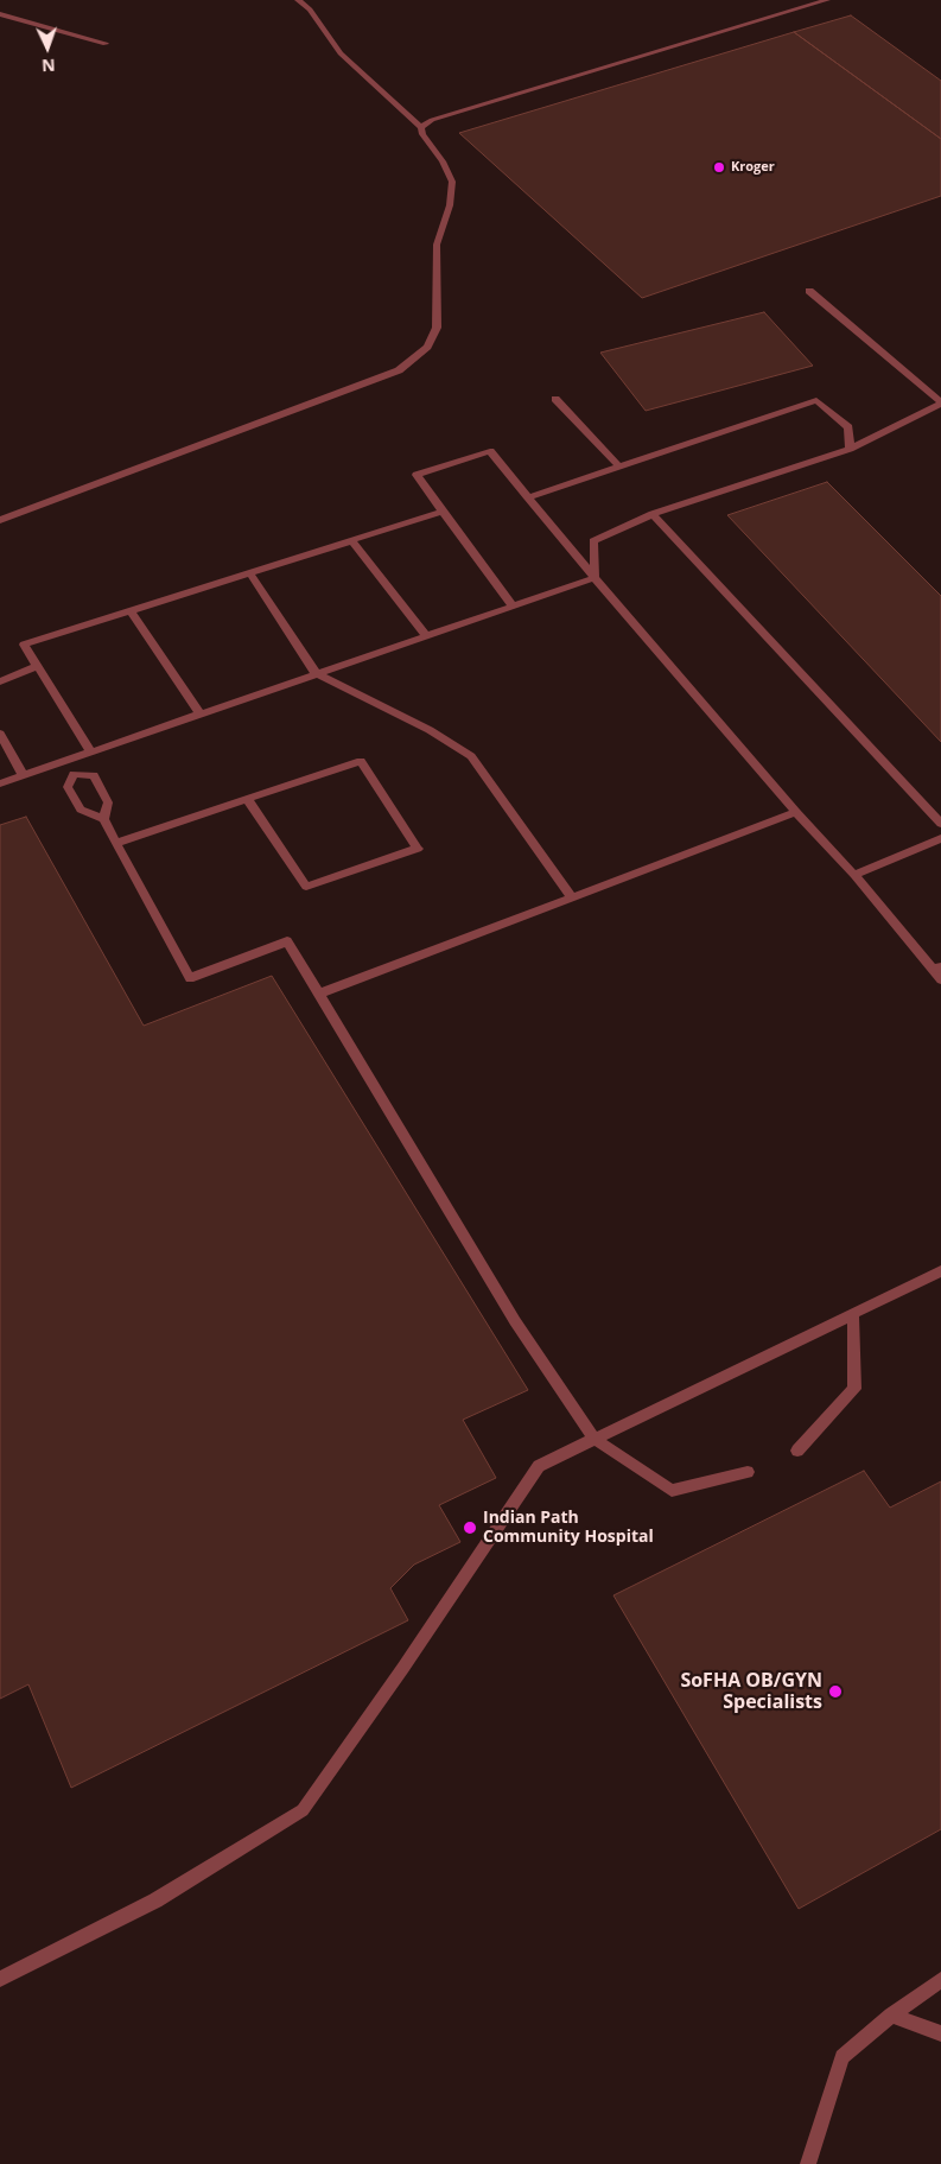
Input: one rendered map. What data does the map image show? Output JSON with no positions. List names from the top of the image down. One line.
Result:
{"places":["Kroger","Indian Path Community Hospital","SoFHA OB/GYN Specialists"],"north":"bottom"}
